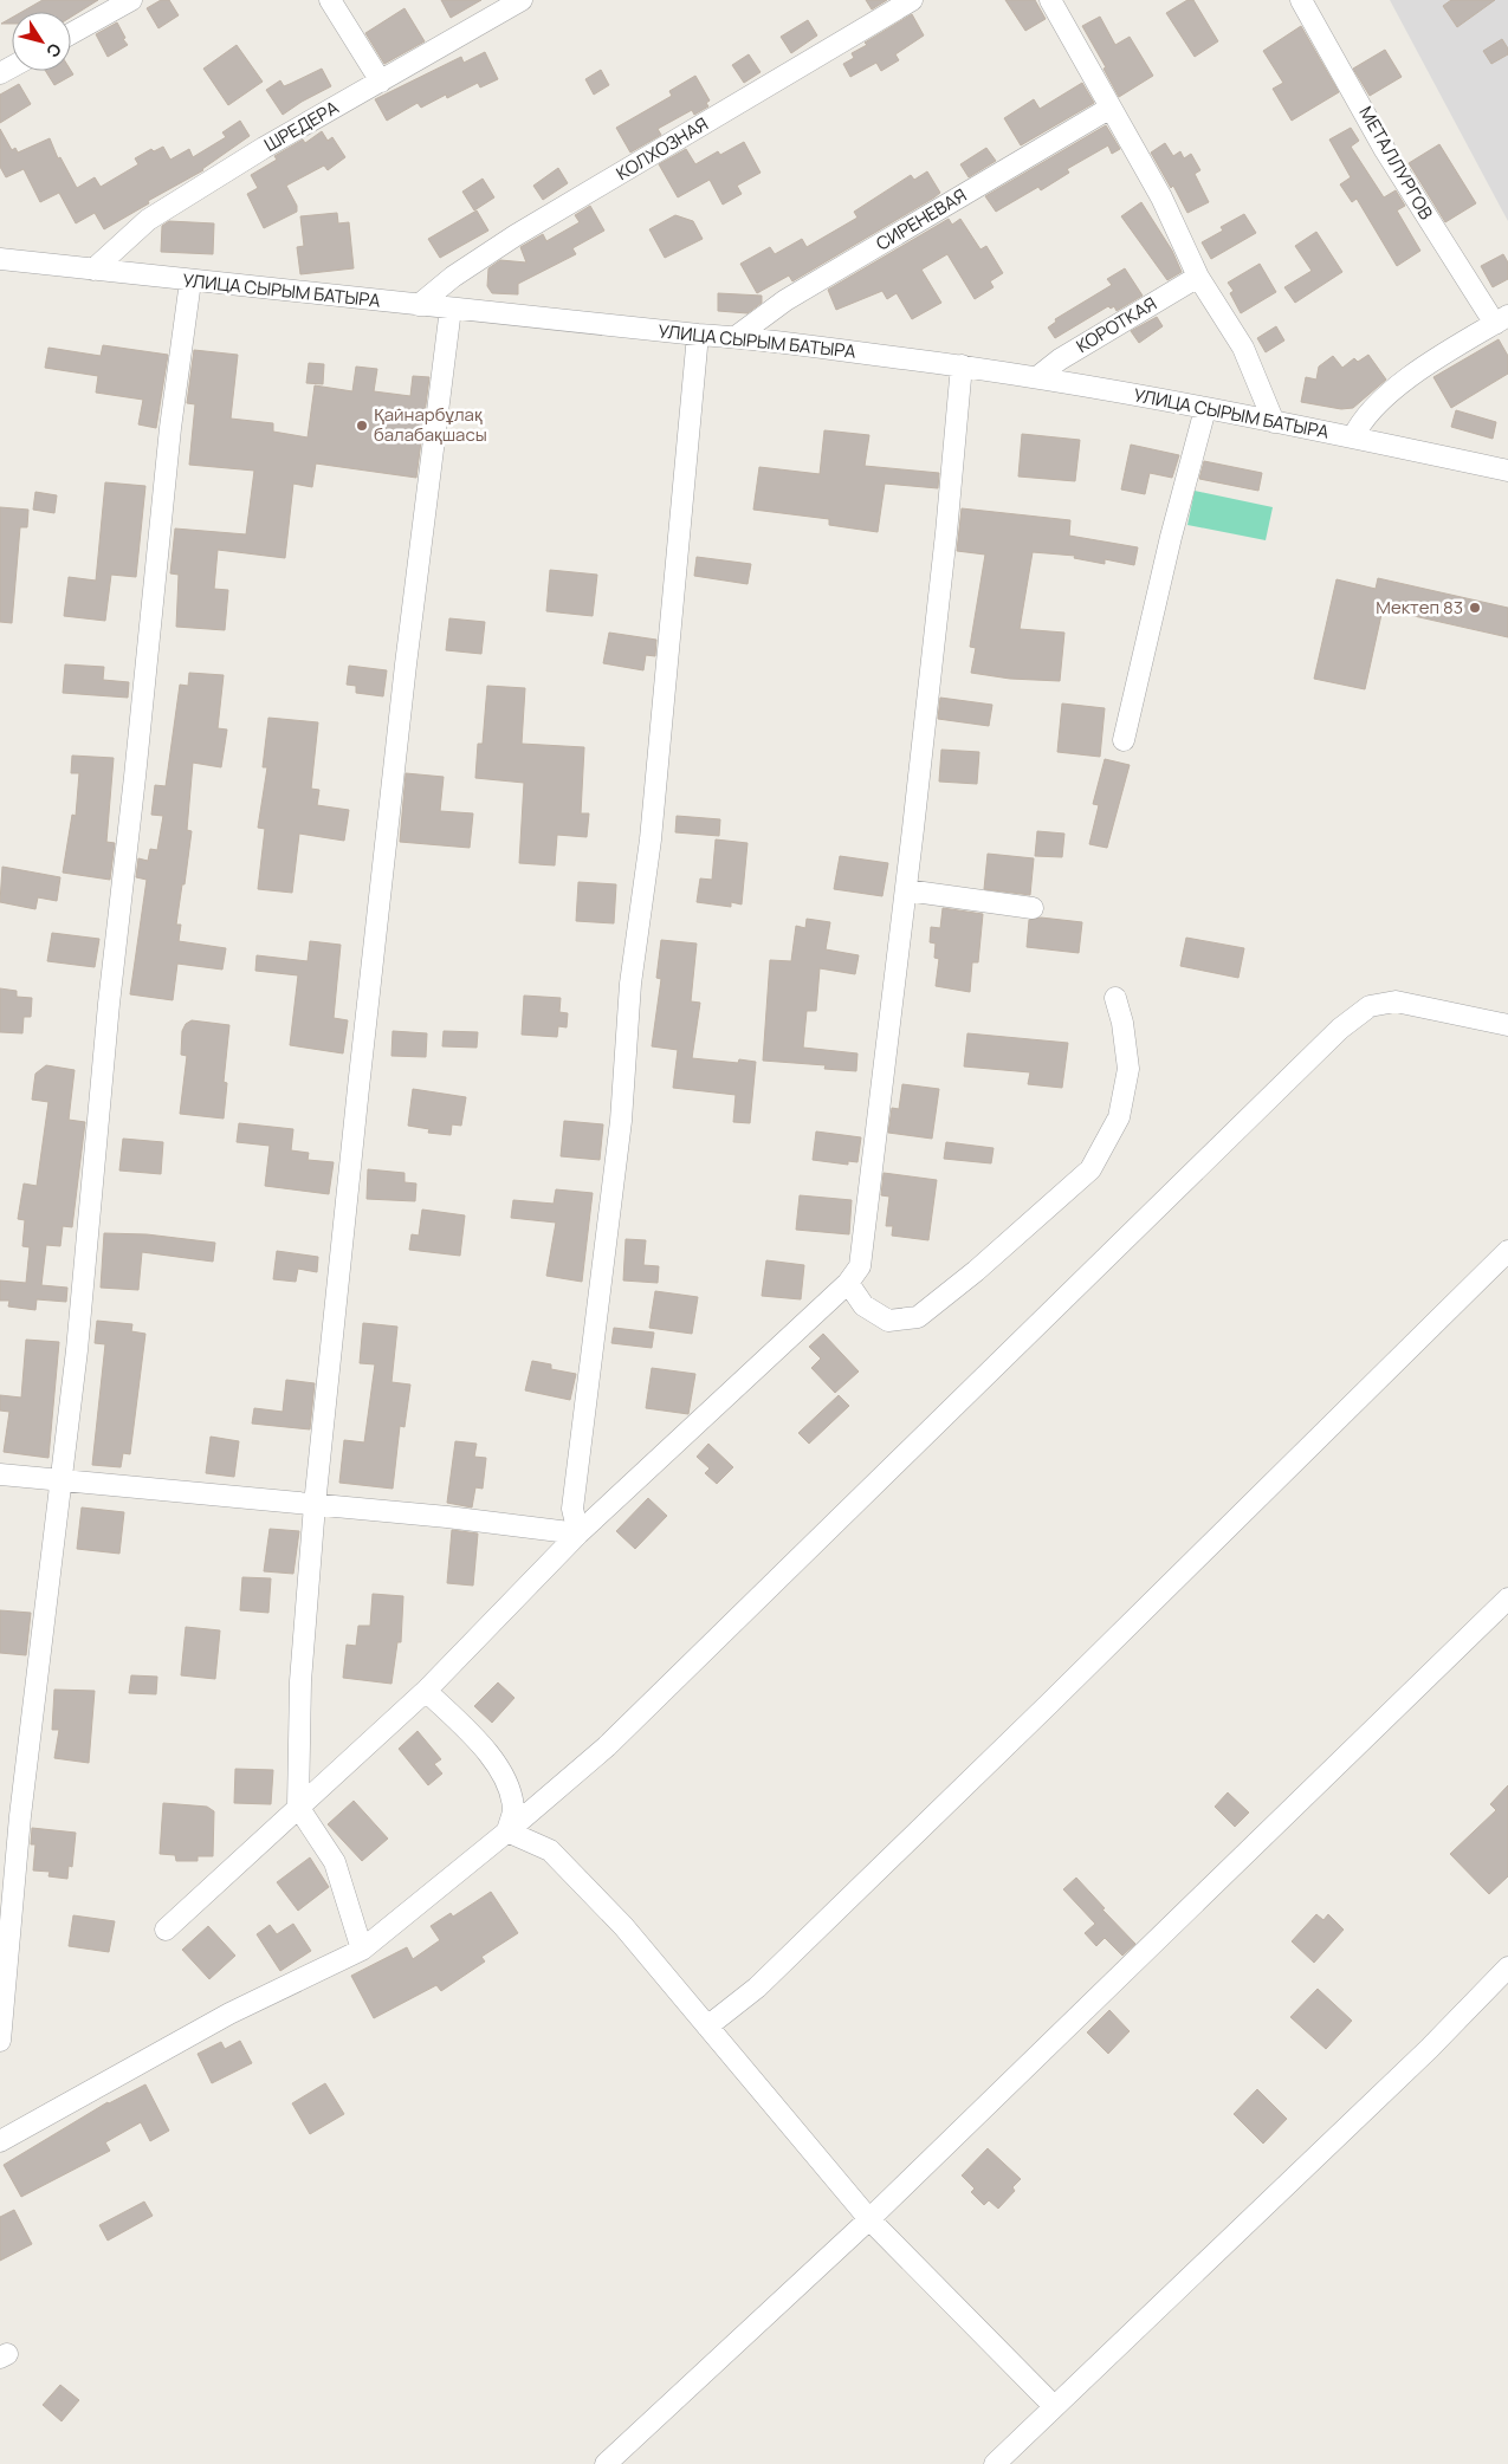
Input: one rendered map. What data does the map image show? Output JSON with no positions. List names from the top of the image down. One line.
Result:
{"streets":{"street":["ШРЕДЕРА","КОЛХОЗНАЯ","МЕТАЛЛУРГОВ","СИРЕНЕВАЯ","УЛИЦА СЫРЫМ БАТЫРА","КОРОТКАЯ"]},"crossings":[["ШРЕДЕРА","УЛИЦА СЫРЫМ БАТЫРА"],["КОЛХОЗНАЯ","УЛИЦА СЫРЫМ БАТЫРА"],["СИРЕНЕВАЯ","УЛИЦА СЫРЫМ БАТЫРА"],["УЛИЦА СЫРЫМ БАТЫРА","КОРОТКАЯ"]],"places":["Қайнарбұлақ балабақшасы","Мектеп 83"],"north":"bottom right"}
